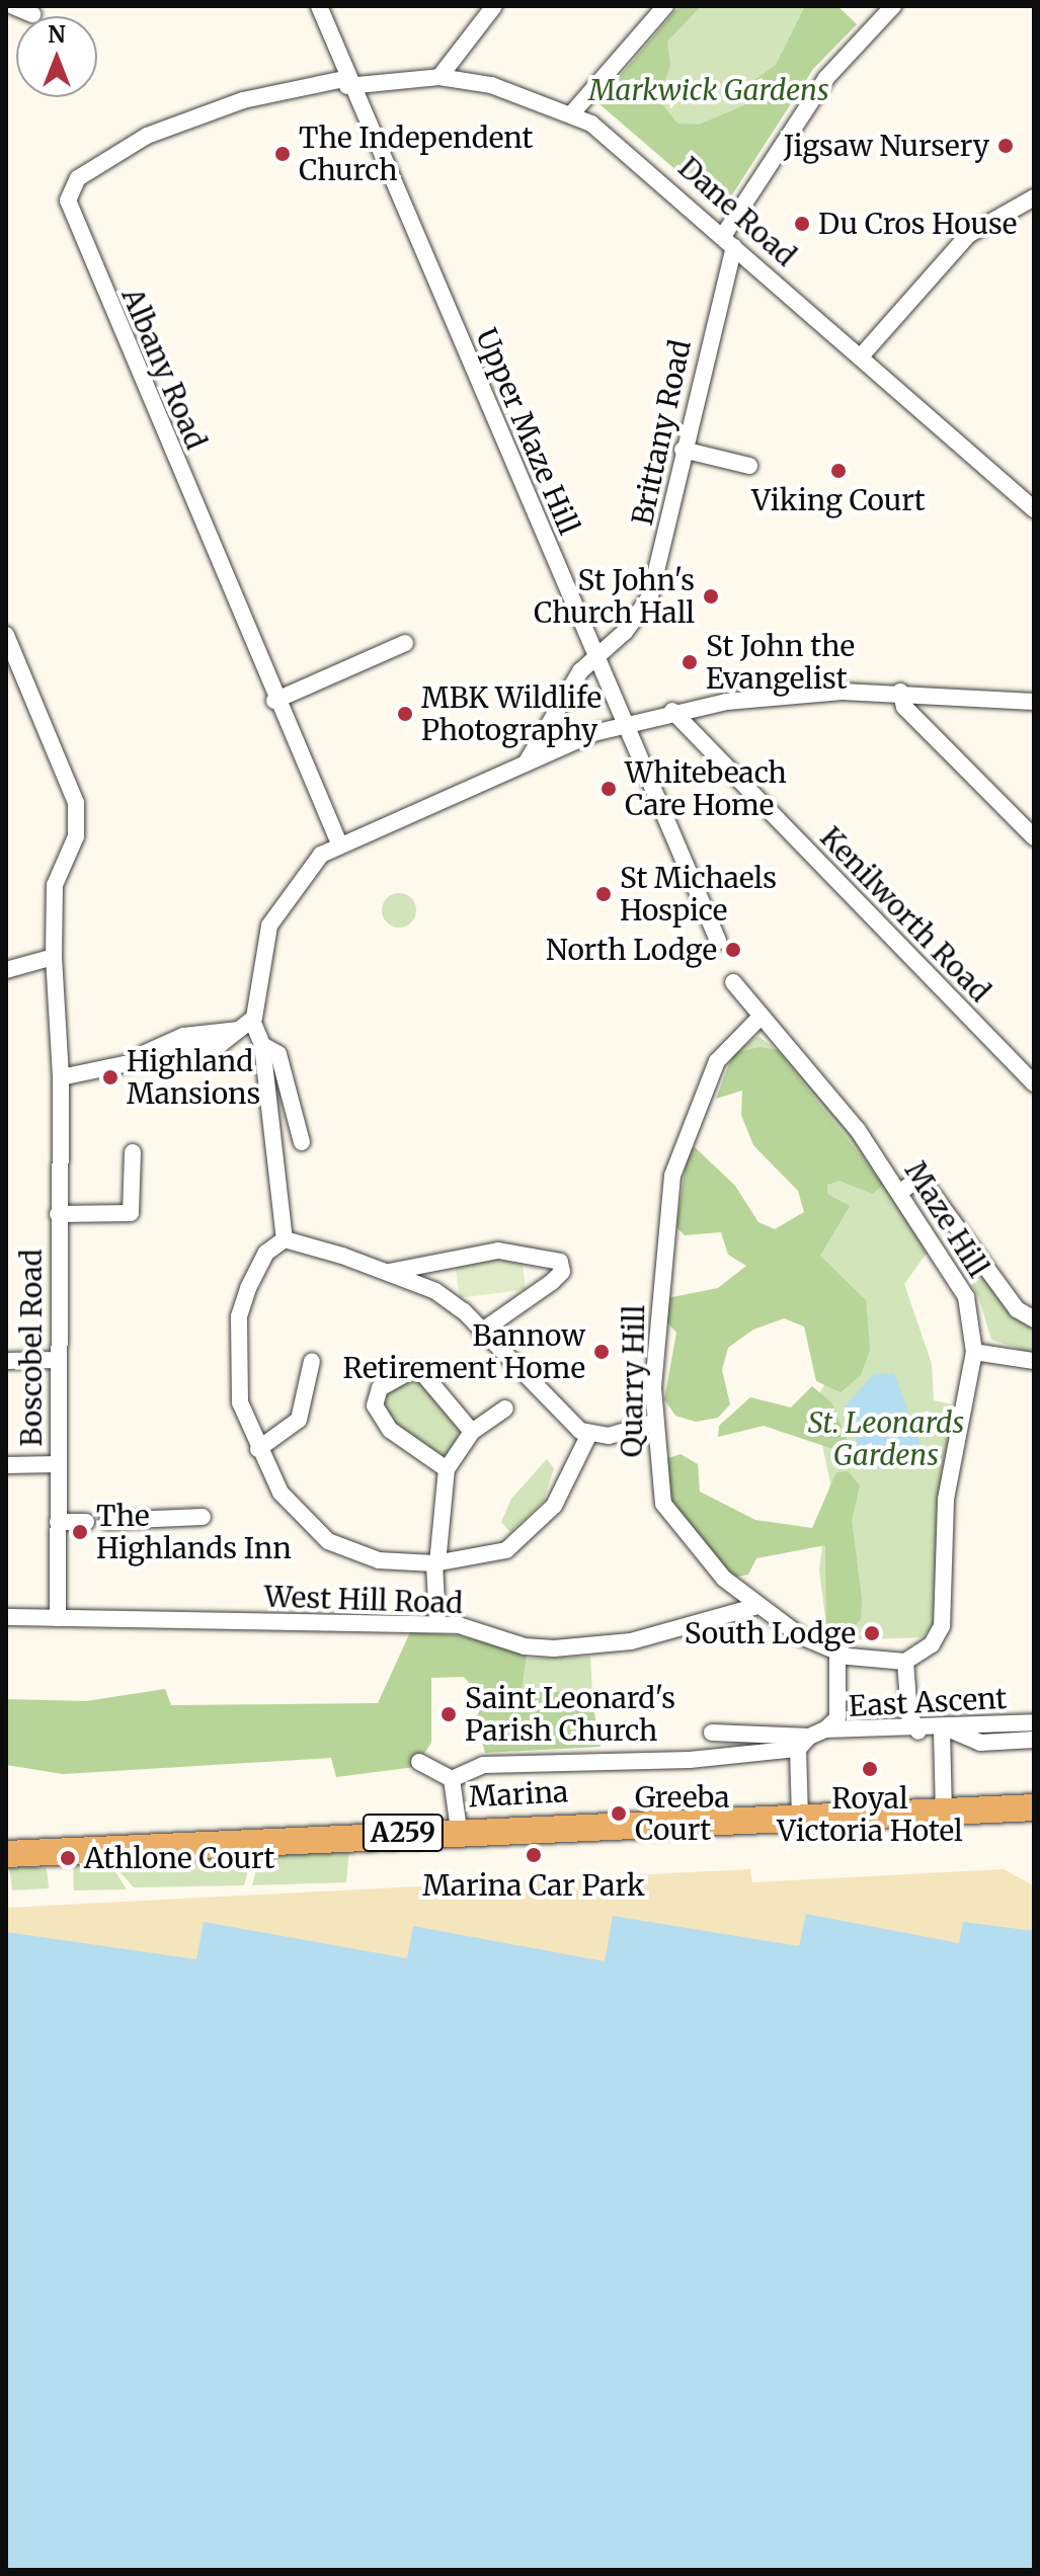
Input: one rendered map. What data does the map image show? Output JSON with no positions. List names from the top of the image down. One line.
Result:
{"streets":{"highway":["Marina","A259"],"street":["Dane Road","Albany Road","Upper Maze Hill","Brittany Road","Kenilworth Road","Maze Hill","Boscobel Road","Quarry Hill","West Hill Road","East Ascent"]},"crossings":[["Dane Road","Albany Road"],["Dane Road","Upper Maze Hill"],["Dane Road","Brittany Road"],["Albany Road","Upper Maze Hill"],["Upper Maze Hill","Brittany Road"],["Maze Hill","Quarry Hill"],["Boscobel Road","West Hill Road"],["Quarry Hill","West Hill Road"]],"parks":["Markwick Gardens","St. Leonards Gardens"],"places":["Jigsaw Nursery","The Independent Church","Du Cros House","Viking Court","St John's Church Hall","St John the Evangelist","MBK Wildlife Photography","Whitebeach Care Home","St Michaels Hospice","North Lodge","Highland Mansions","Bannow Retirement Home","The Highlands Inn","South Lodge","Saint Leonard's Parish Church","Royal Victoria Hotel","Greeba Court","Marina Car Park","Athlone Court"],"north":"top"}
